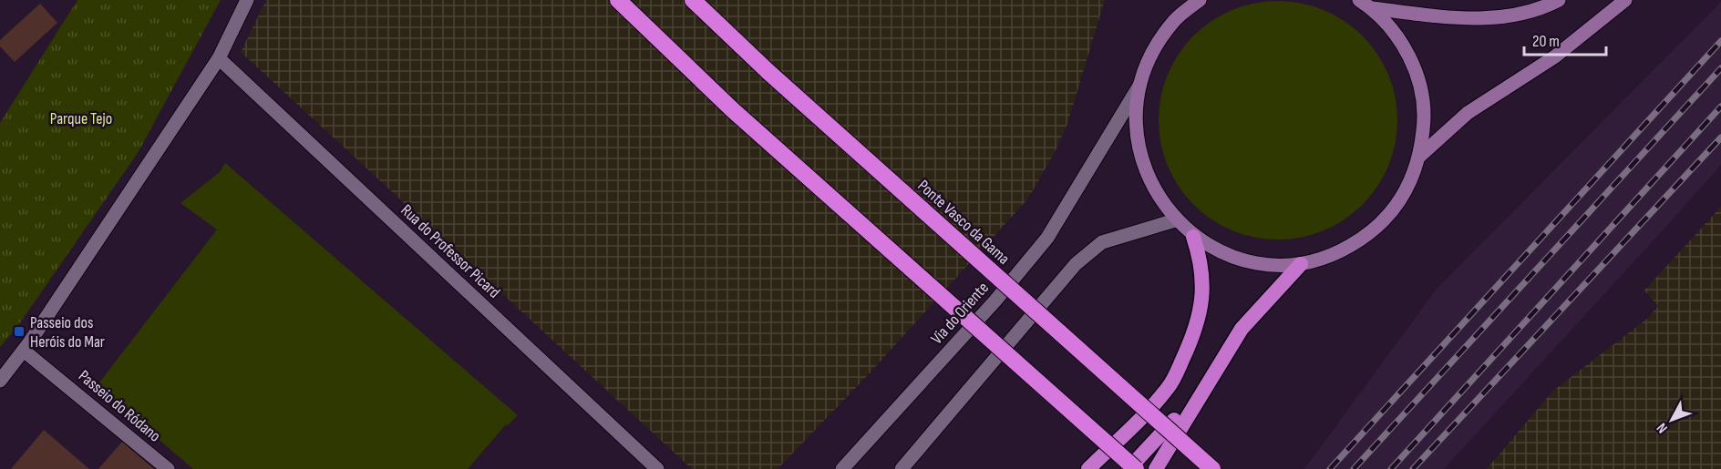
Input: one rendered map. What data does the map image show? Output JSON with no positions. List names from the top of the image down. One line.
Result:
{"streets":{"highway":["Ponte Vasco da Gama"],"street":["Rua do Professor Picard","Via do Oriente","Passeio do Ródano"]},"parks":["Parque Tejo"],"places":{"transit":["Passeio dos Heróis do Mar"]},"scale_bar":"20 m","north":"bottom left"}
